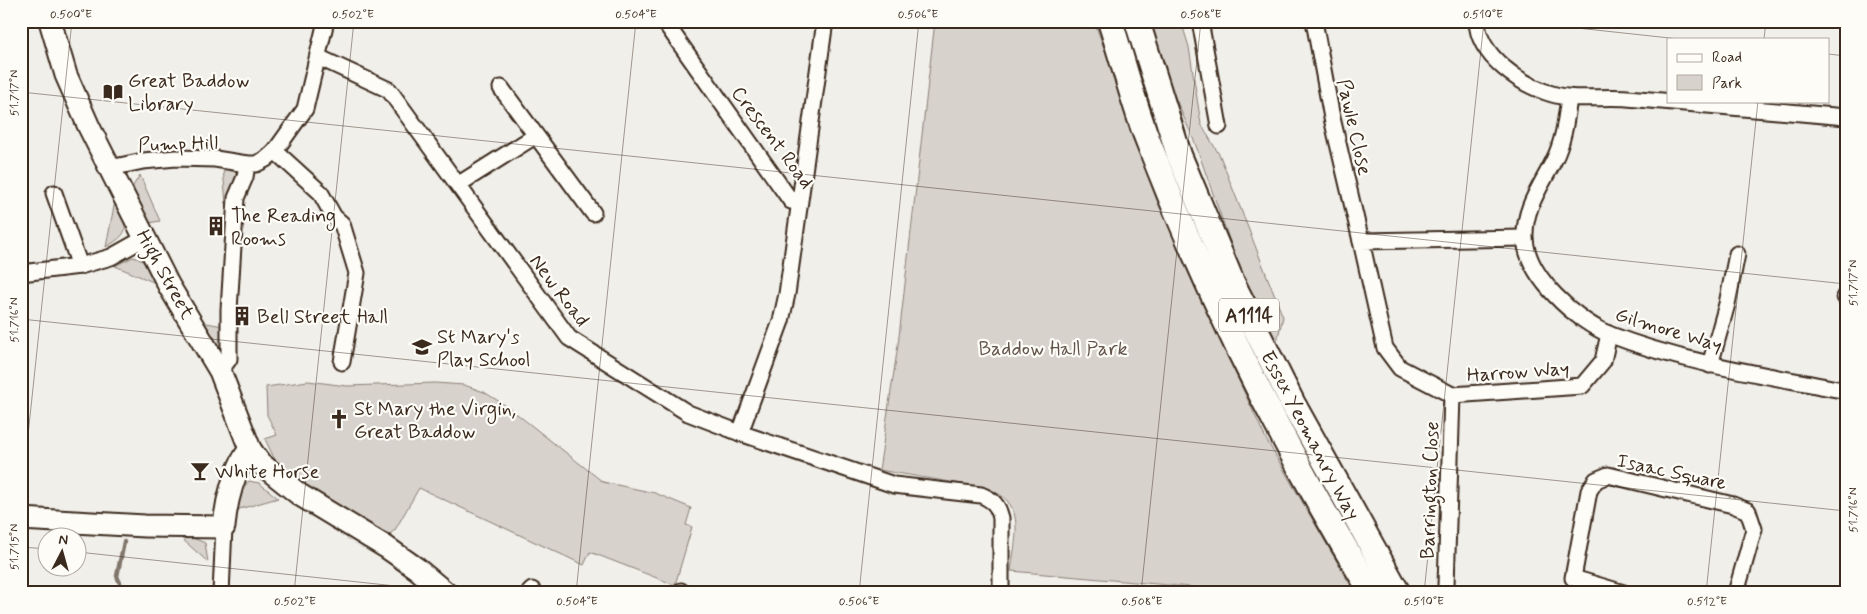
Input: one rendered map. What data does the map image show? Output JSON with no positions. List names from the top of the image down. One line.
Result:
{"streets":{"main road":["A1114","Essex Yeomanry Way"],"street":["Pawle Close","Crescent Road","Pump Hill","High Street","New Road","Gilmore Way","Harrow Way","Isaac Square","Barrington Close"]},"crossings":[["Pawle Close","Harrow Way"],["Crescent Road","New Road"],["Pump Hill","High Street"],["Gilmore Way","Harrow Way"],["Harrow Way","Barrington Close"]],"parks":["Baddow Hall Park"],"places":{"library":["Great Baddow Library"],"building":["The Reading Rooms","Bell Street Hall"],"school or university":["St Mary's Play School"],"church":["St Mary the Virgin, Great Baddow"],"bar":["White Horse"]},"legend":["Road","Park"],"north":"top","coordinates":["0.500°E","0.502°E","0.504°E","0.506°E","0.508°E","0.510°E","51.717°N","51.716°N","51.715°N","0.512°E"]}
